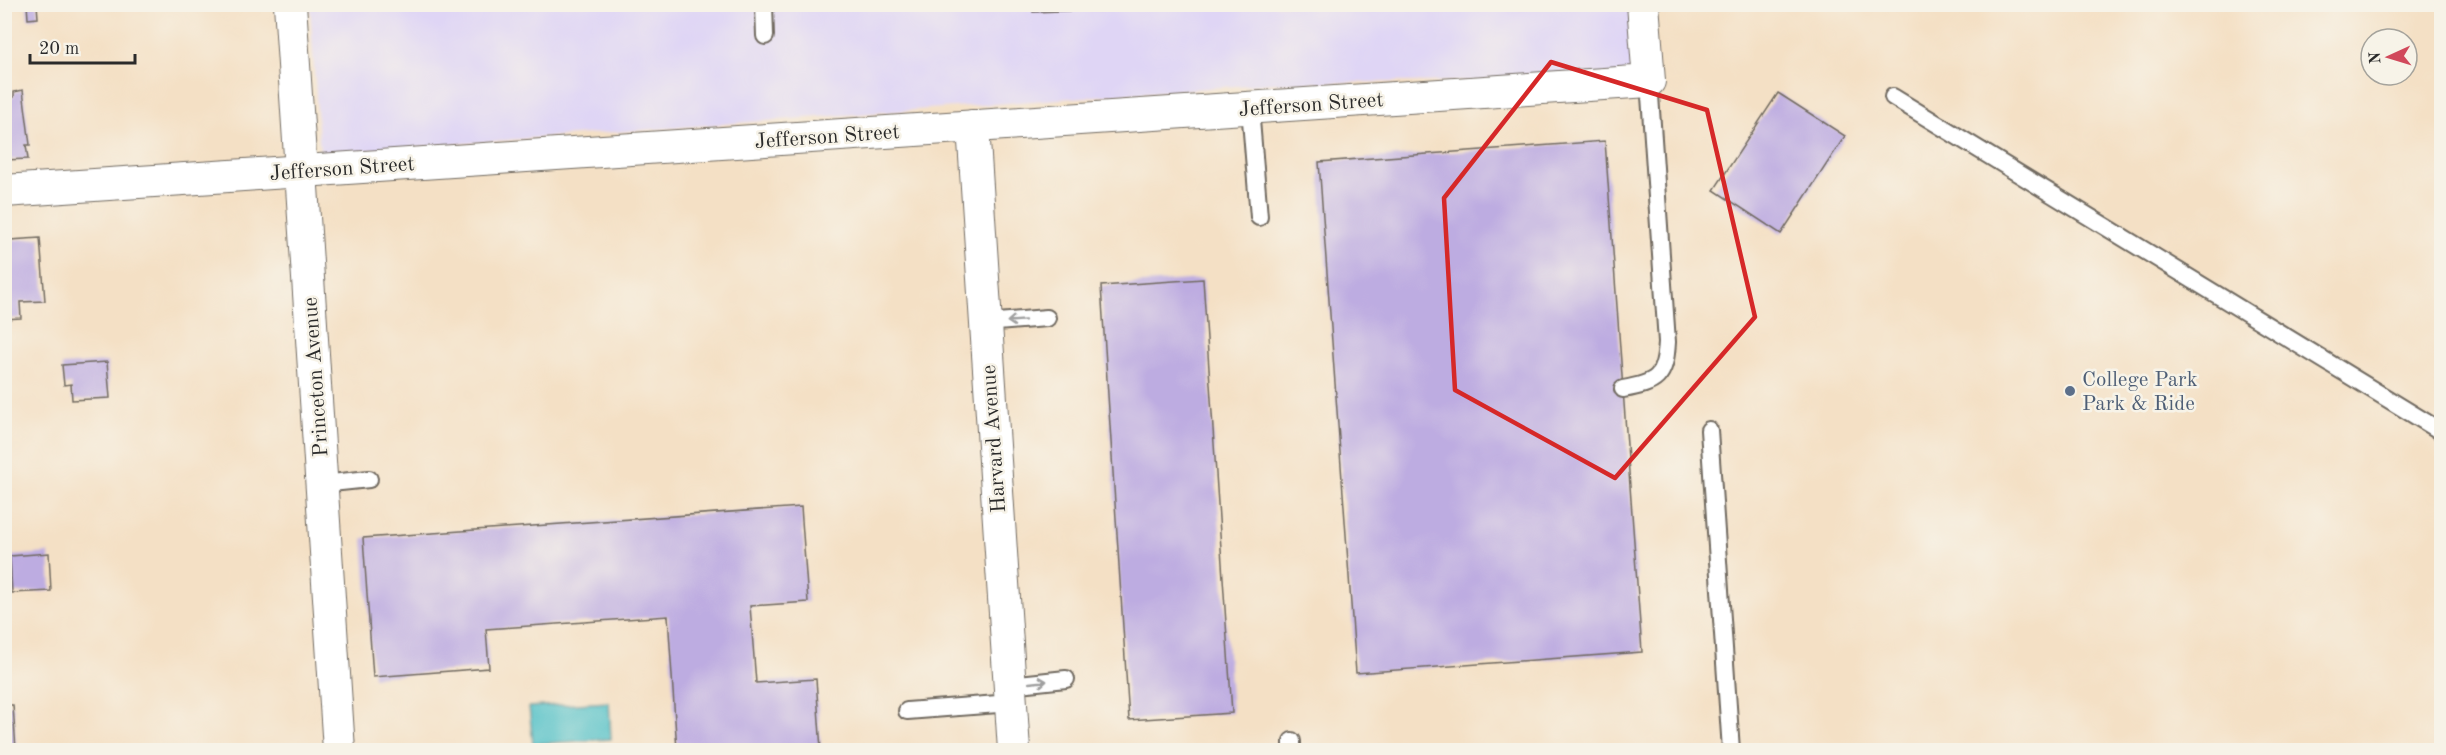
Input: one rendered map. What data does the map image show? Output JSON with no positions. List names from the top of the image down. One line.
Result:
{"streets":{"street":["Jefferson Street","Princeton Avenue","Harvard Avenue"]},"crossings":[["Jefferson Street","Princeton Avenue"],["Jefferson Street","Harvard Avenue"]],"places":["College Park Park & Ride"],"scale_bar":"20 m","north":"left"}
